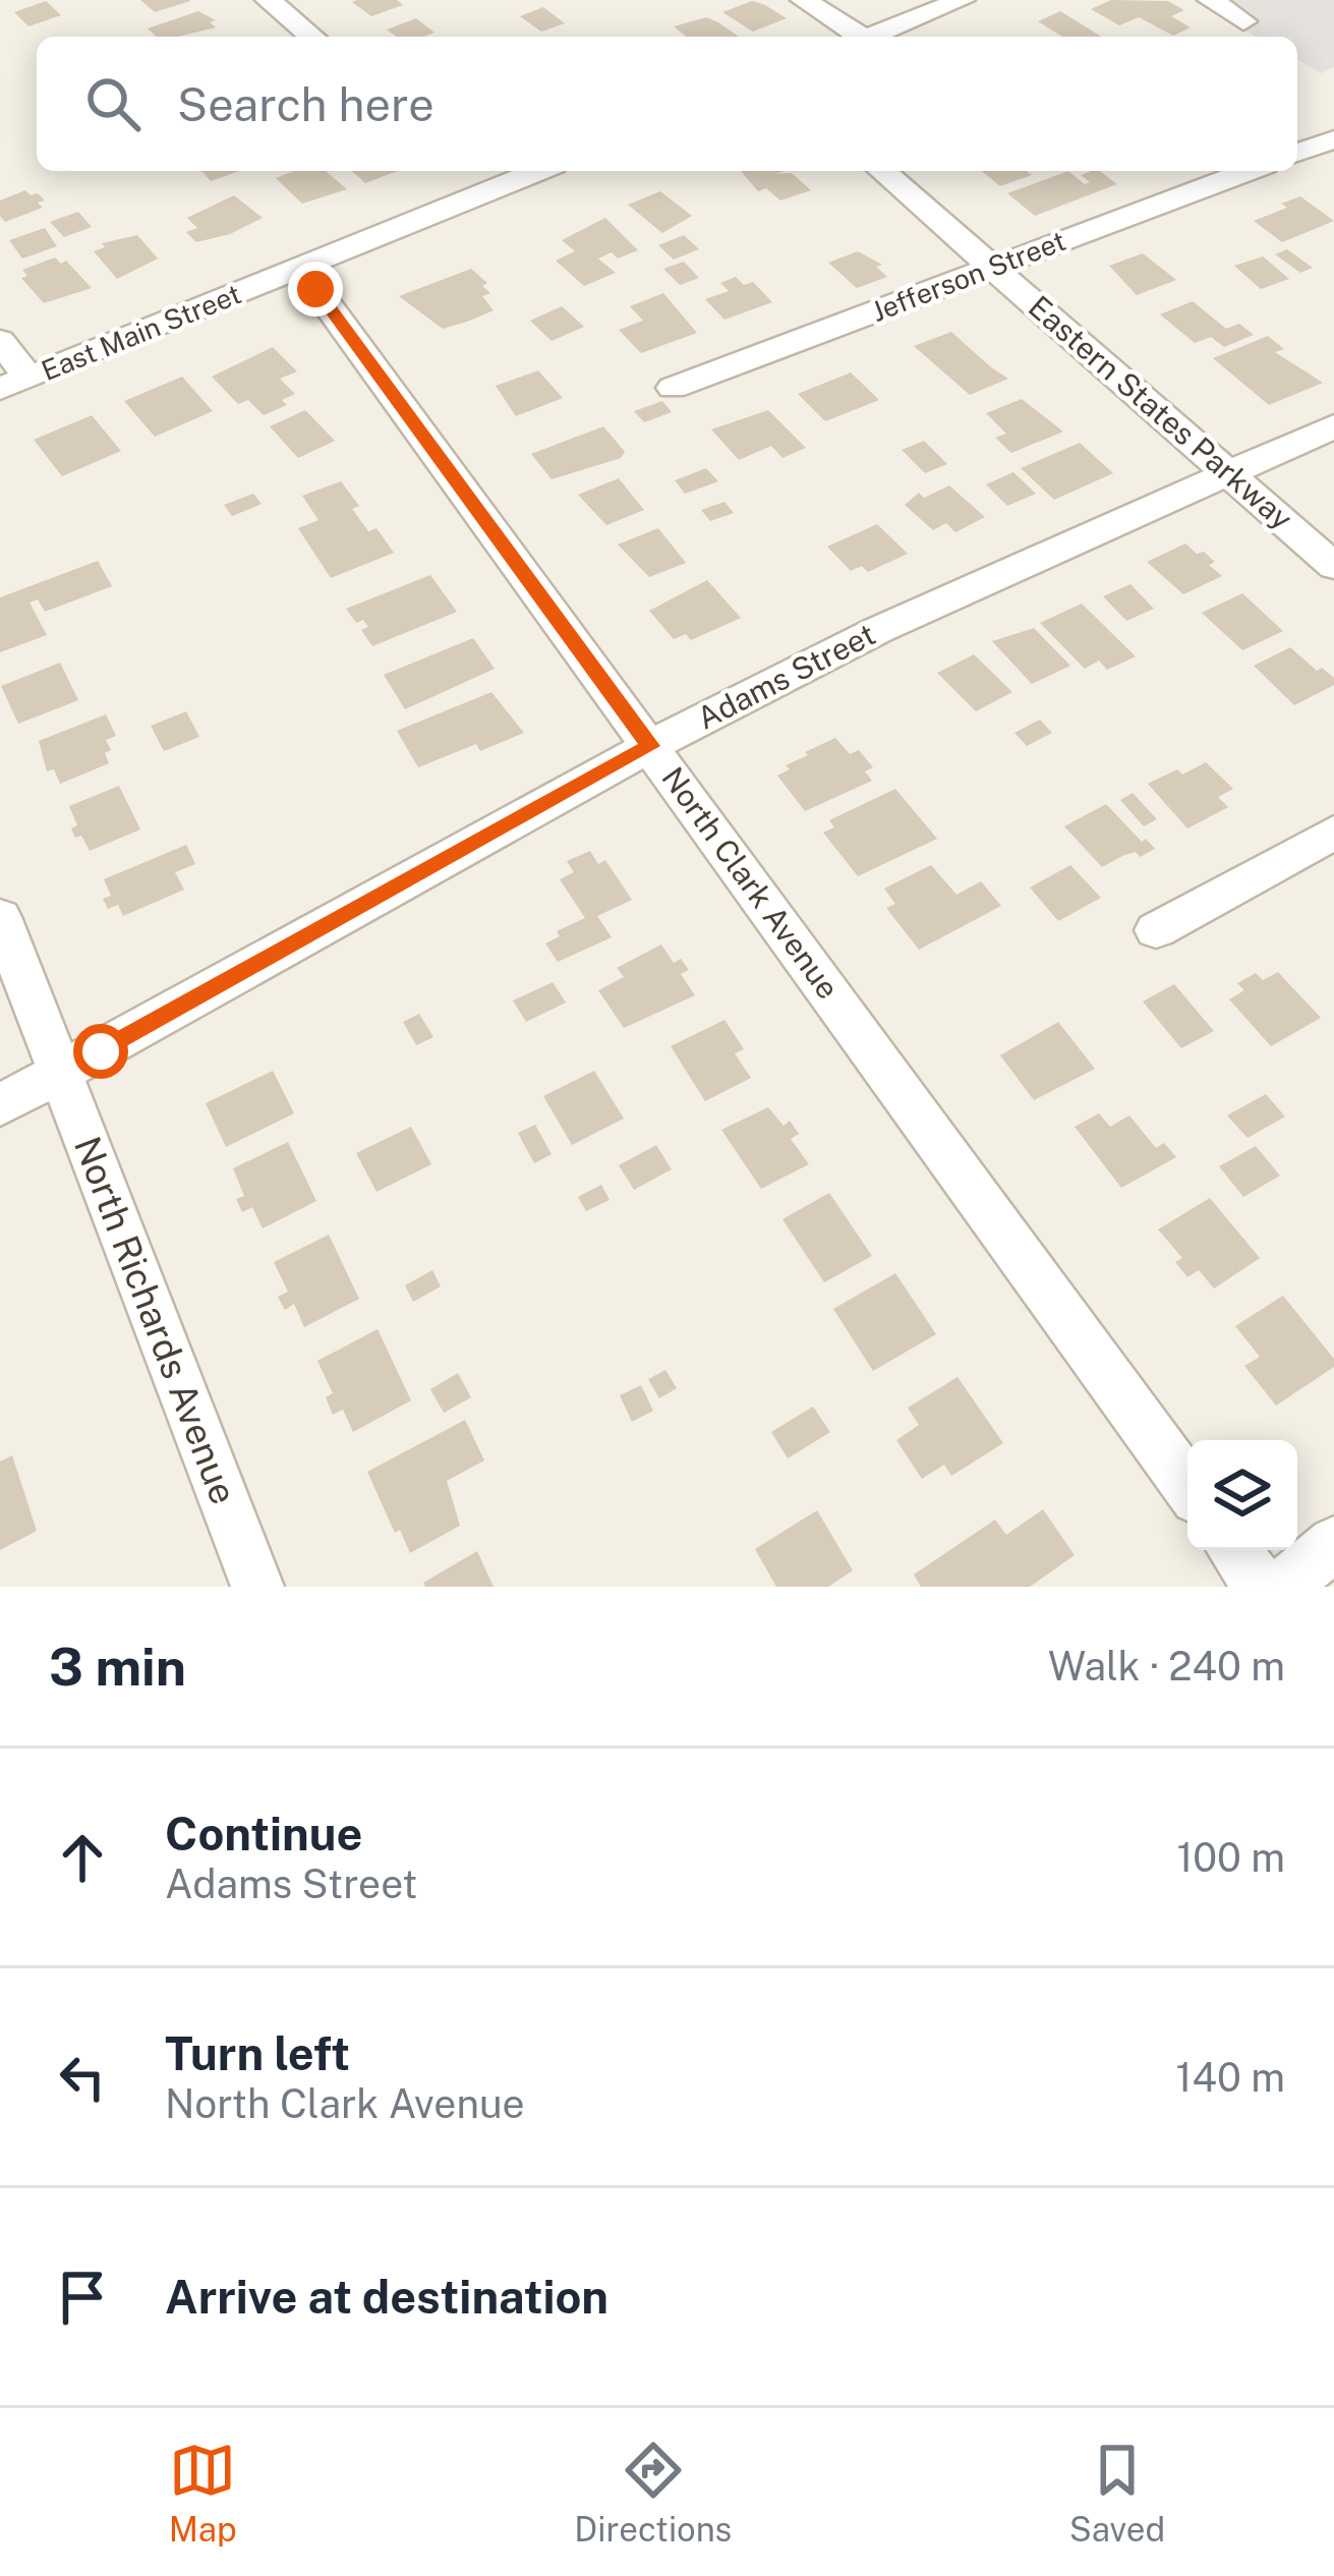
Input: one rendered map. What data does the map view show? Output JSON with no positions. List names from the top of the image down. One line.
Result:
{"streets":{"street":["Jefferson Street","East Main Street","Eastern States Parkway","Adams Street","North Clark Avenue","North Richards Avenue"]},"crossings":[["Jefferson Street","Eastern States Parkway"],["East Main Street","North Clark Avenue"],["Eastern States Parkway","Adams Street"],["Adams Street","North Clark Avenue"],["Adams Street","North Richards Avenue"]],"page":{"search":"Search here","heading":["3 min","Walk · 240 m"],"list":[["Continue","Adams Street","100 m"],["Turn left","North Clark Avenue","140 m"],"Arrive at destination"],"nav":["Map","Directions","Saved"]}}
